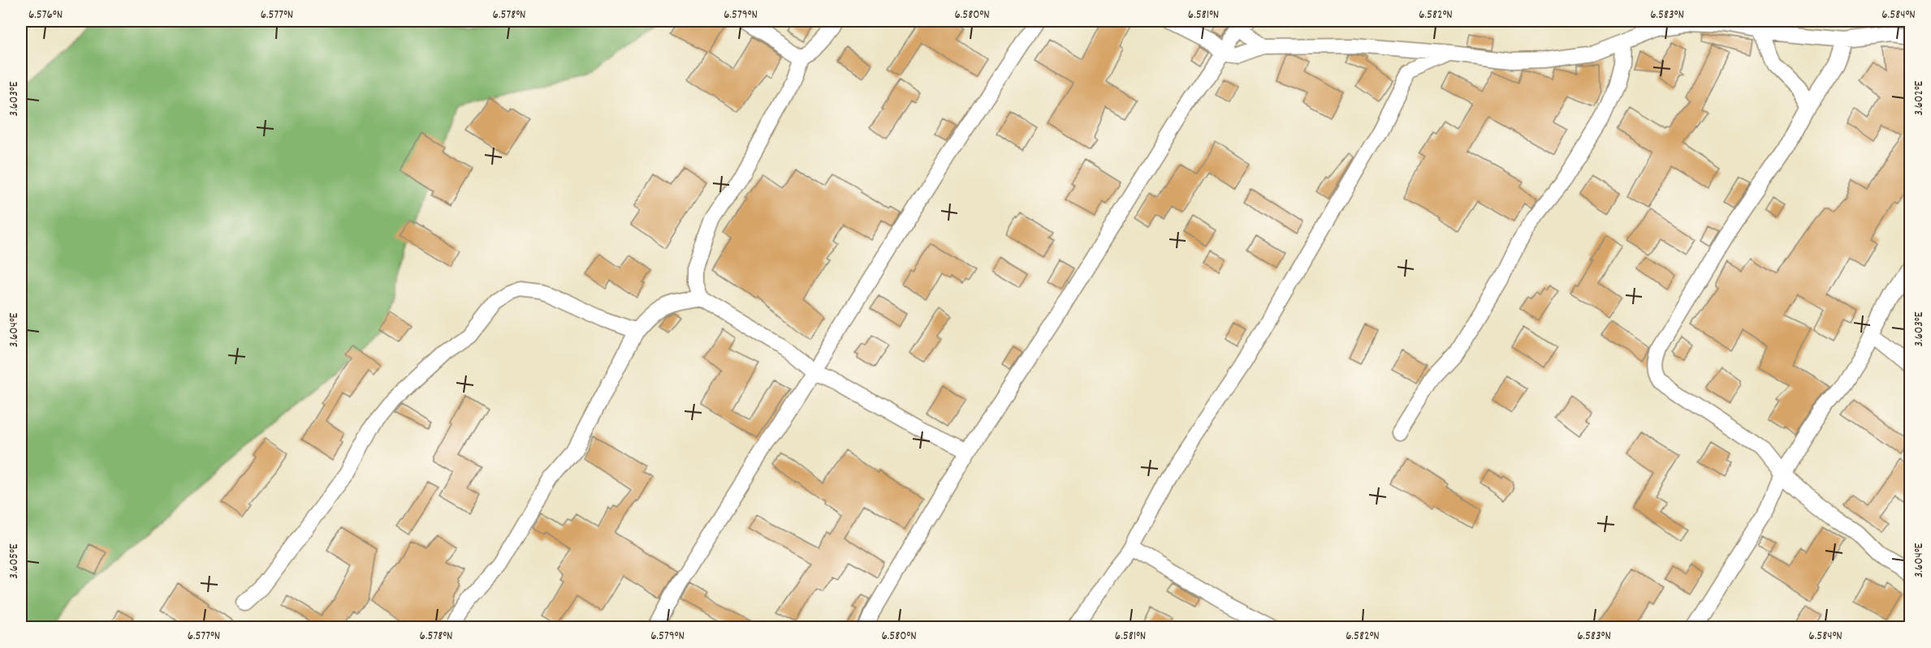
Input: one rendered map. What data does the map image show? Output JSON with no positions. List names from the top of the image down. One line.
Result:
{"coordinates":["6.576°N","6.577°N","6.578°N","6.579°N","6.580°N","6.581°N","6.582°N","6.583°N","6.584°N","3.602°E","3.603°E","3.604°E","3.605°E"]}
